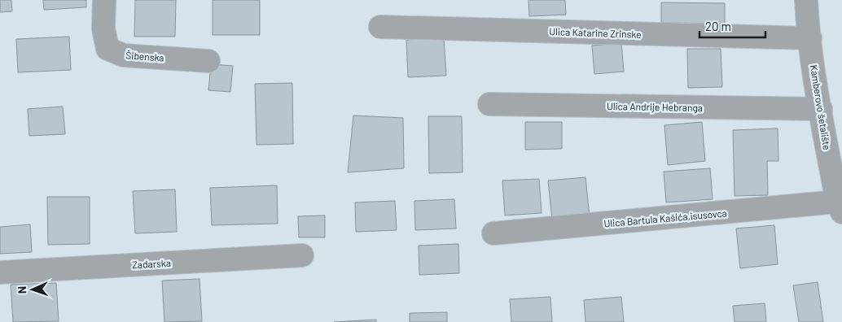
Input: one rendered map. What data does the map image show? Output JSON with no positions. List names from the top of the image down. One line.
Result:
{"streets":{"street":["Ulica Katarine Zrinske","Šibenska","Ulica Andrije Hebranga","Kamberovo šetalište","Ulica Bartula Kašića,isusovca","Zadarska"]},"crossings":[["Ulica Katarine Zrinske","Kamberovo šetalište"],["Ulica Andrije Hebranga","Kamberovo šetalište"],["Kamberovo šetalište","Ulica Bartula Kašića,isusovca"]],"scale_bar":"20 m","north":"left"}
